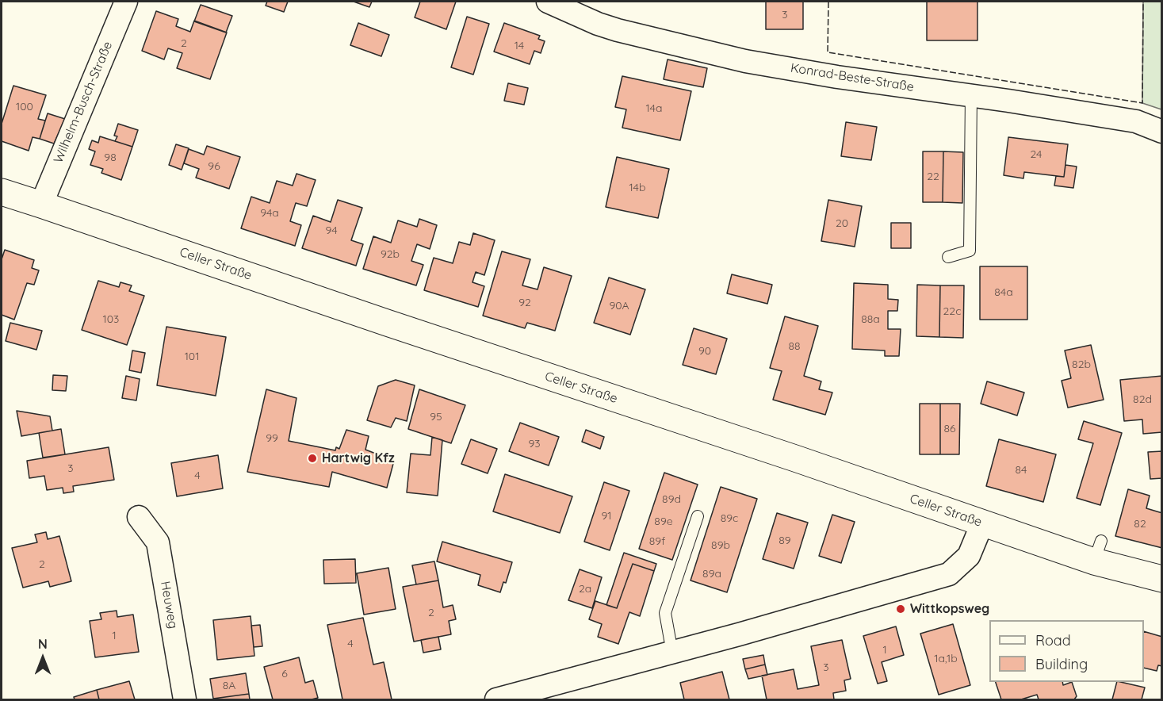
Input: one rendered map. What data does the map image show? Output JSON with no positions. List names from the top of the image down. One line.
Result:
{"streets":{"street":["Konrad-Beste-Straße","Wilhelm-Busch-Straße","Celler Straße","Heuweg"]},"crossings":[["Wilhelm-Busch-Straße","Celler Straße"]],"places":["Hartwig Kfz","Wittkopsweg"],"house_numbers":["3","2","14","100","14a","24","98","96","22","14b","94a","20","94","92b","84a","92","90A","22c","103","88a","88","90","101","82b","82d","95","86","99","93","3","84","4","89d","91","89c","89e","82","89","89f","89b","2","89a","2a","2","1","4","1","1a,1b","3","6","8A"],"legend":["Road","Building"],"north":"top"}
